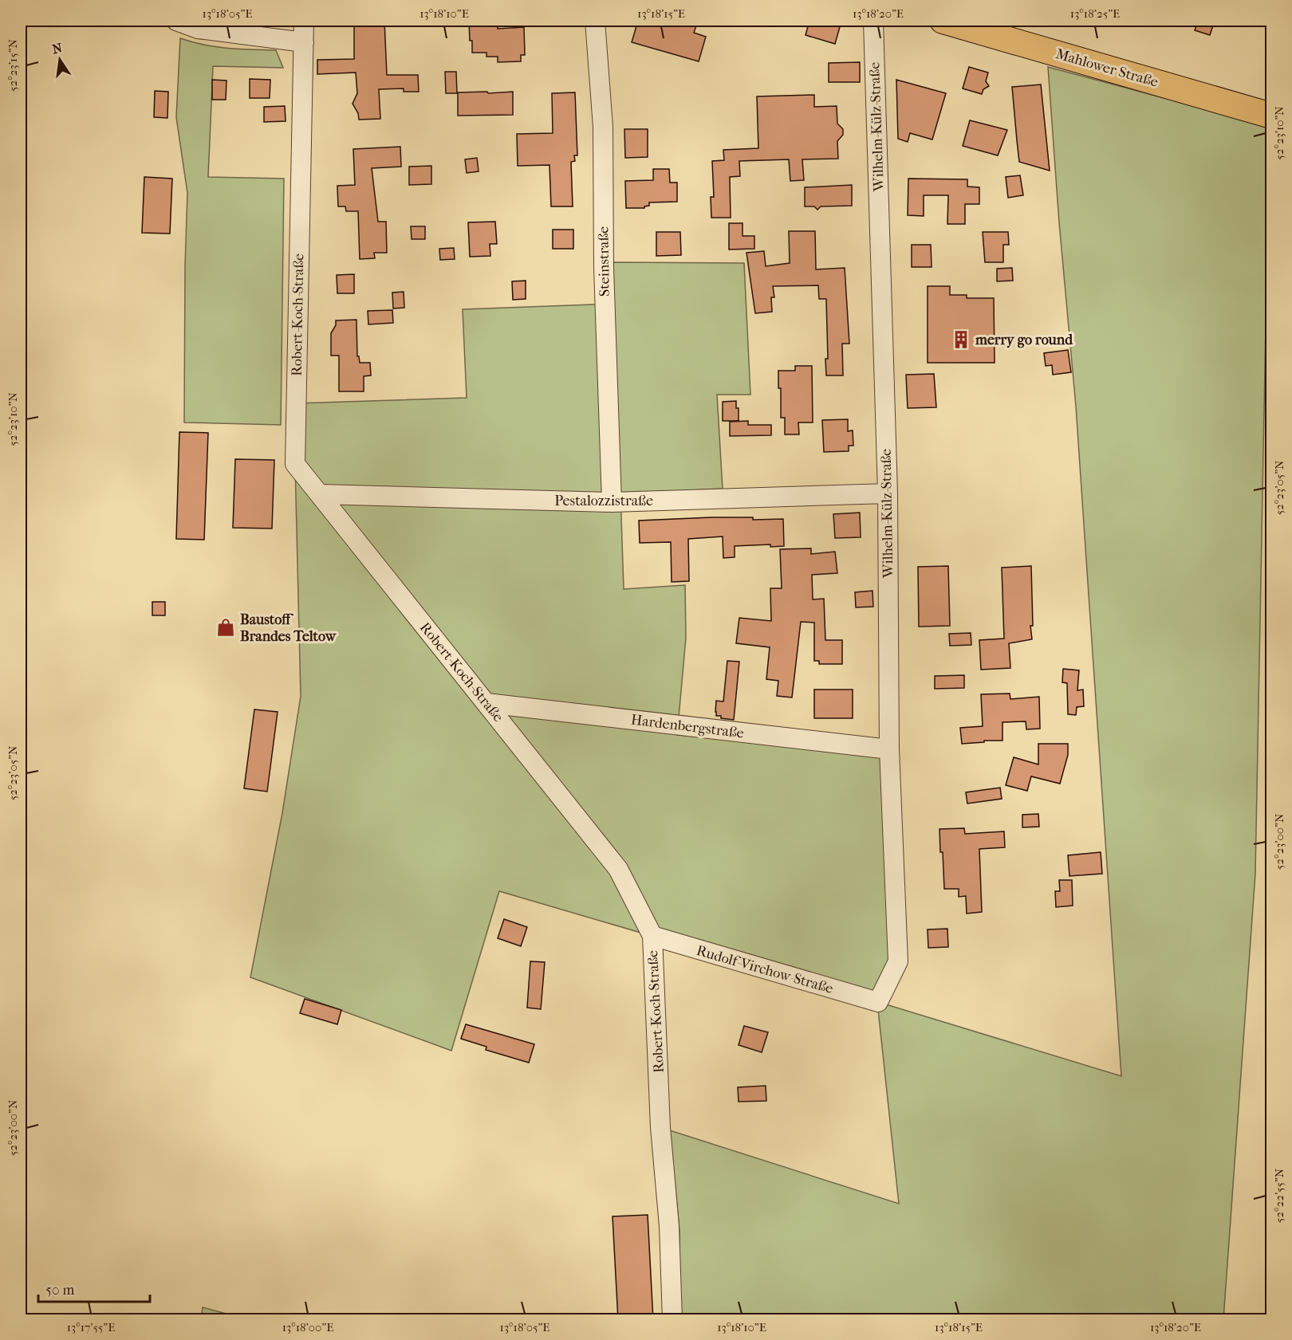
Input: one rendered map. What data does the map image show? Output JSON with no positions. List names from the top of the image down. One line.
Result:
{"streets":{"main road":["Mahlower Straße"],"street":["Wilhelm-Külz-Straße","Steinstraße","Robert-Koch-Straße","Pestalozzistraße","Hardenbergstraße","Rudolf-Virchow-Straße"]},"crossings":[["Wilhelm-Külz-Straße","Pestalozzistraße"],["Wilhelm-Külz-Straße","Hardenbergstraße"],["Wilhelm-Külz-Straße","Rudolf-Virchow-Straße"],["Steinstraße","Pestalozzistraße"],["Robert-Koch-Straße","Pestalozzistraße"],["Robert-Koch-Straße","Hardenbergstraße"],["Robert-Koch-Straße","Rudolf-Virchow-Straße"]],"places":{"building":["merry go round"],"shop":["Baustoff Brandes Teltow"]},"scale_bar":"50 m","north":"top","coordinates":["13°18'05\"E","13°18'10\"E","13°18'15\"E","13°18'20\"E","13°18'25\"E","52°23'15\"N","52°23'10\"N","52°23'05\"N","52°23'00\"N","52°22'55\"N","13°17'55\"E","13°18'00\"E"]}
